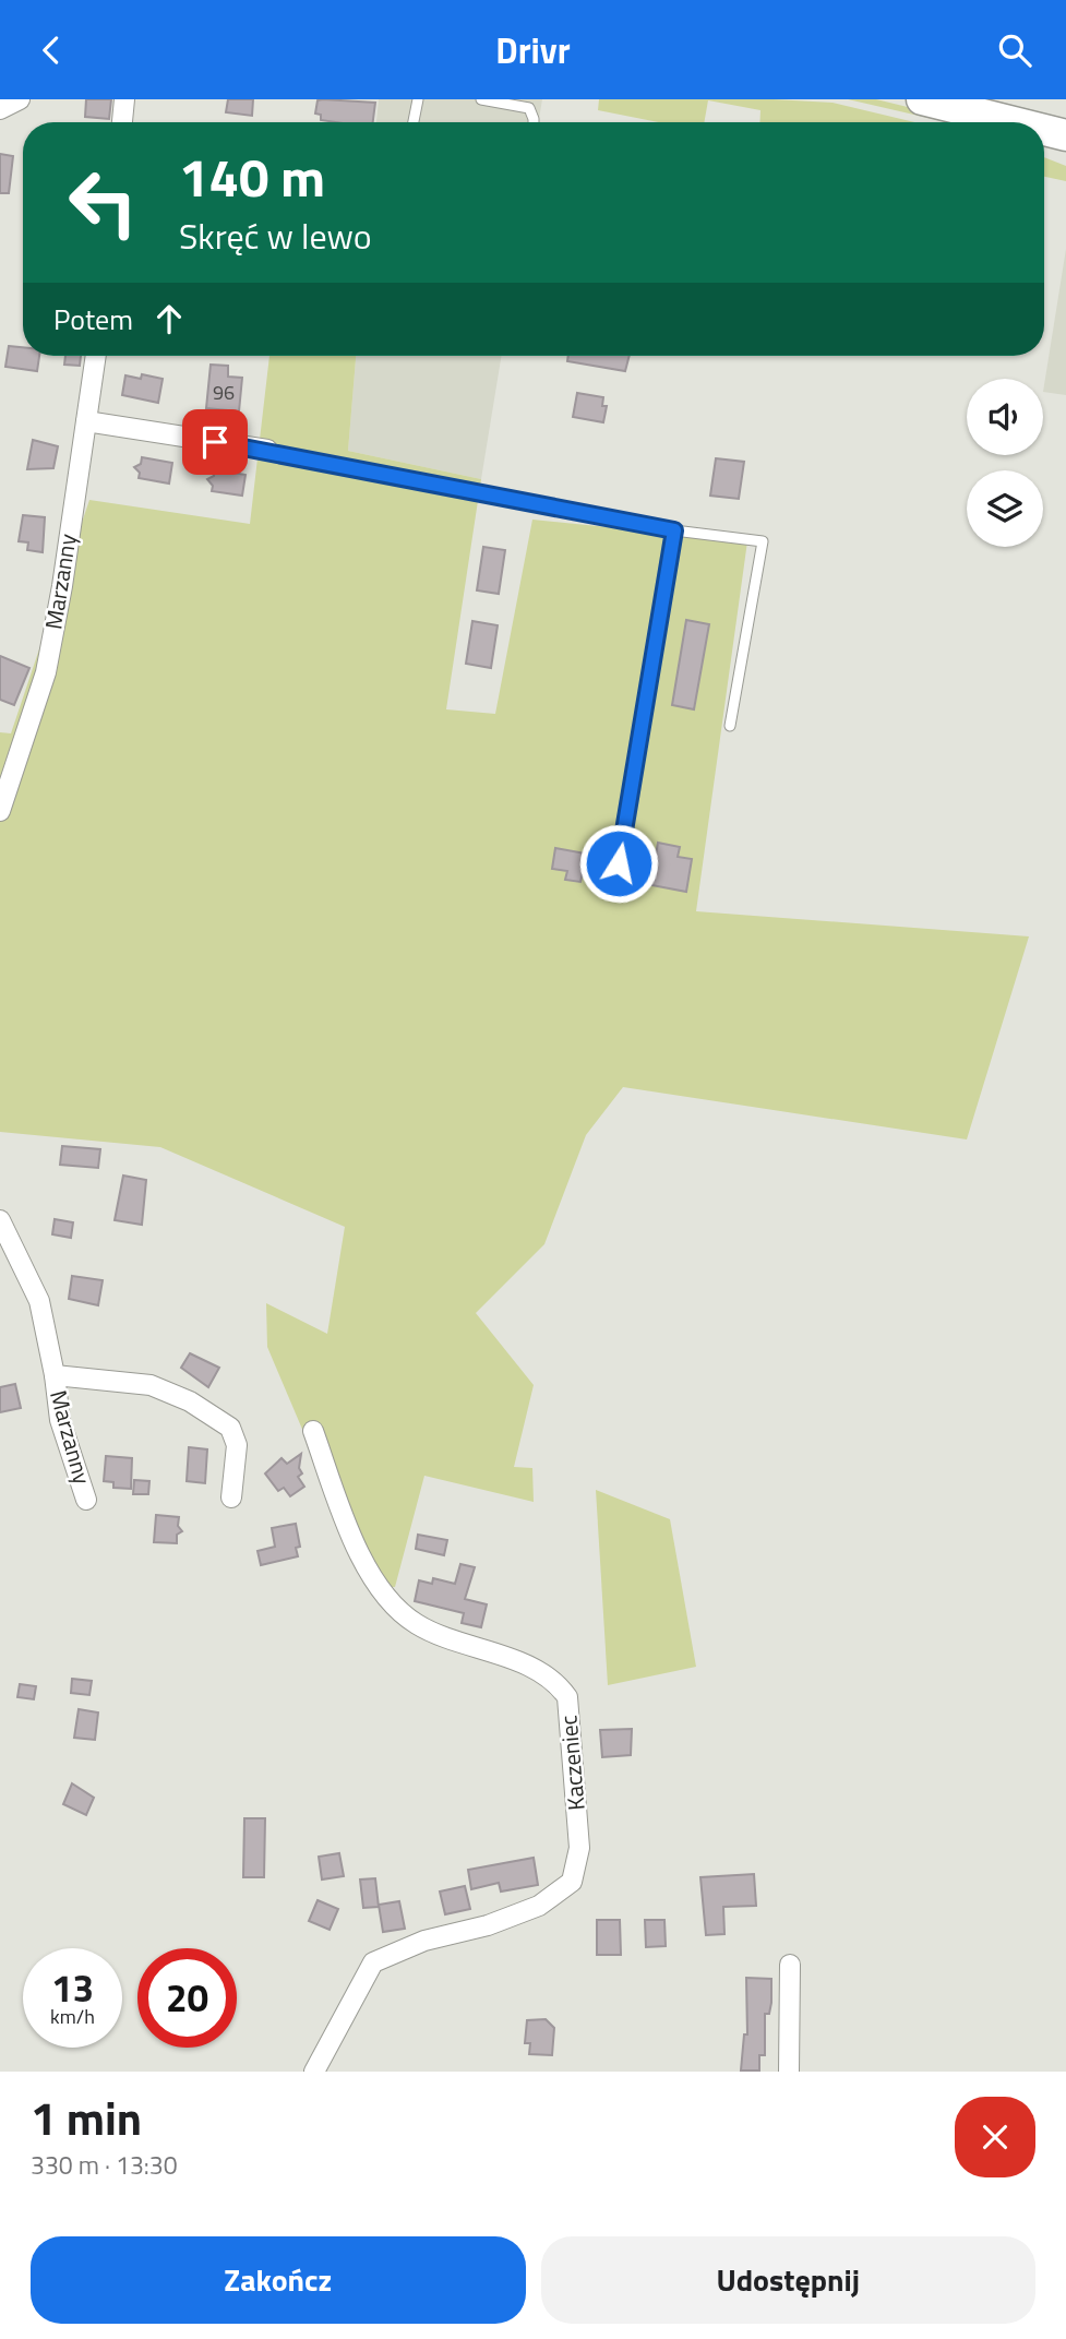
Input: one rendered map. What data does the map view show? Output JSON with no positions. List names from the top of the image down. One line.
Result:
{"streets":{"street":["Marzanny","Kaczeniec"]},"house_numbers":["96"],"page":{"header":"Drivr","turn":["140 m","Skręć w lewo"],"then":"Potem","speed":"13 km/h","limit":"20","heading":["1 min","330 m · 13:30"],"buttons":["Zakończ","Udostępnij"]}}
